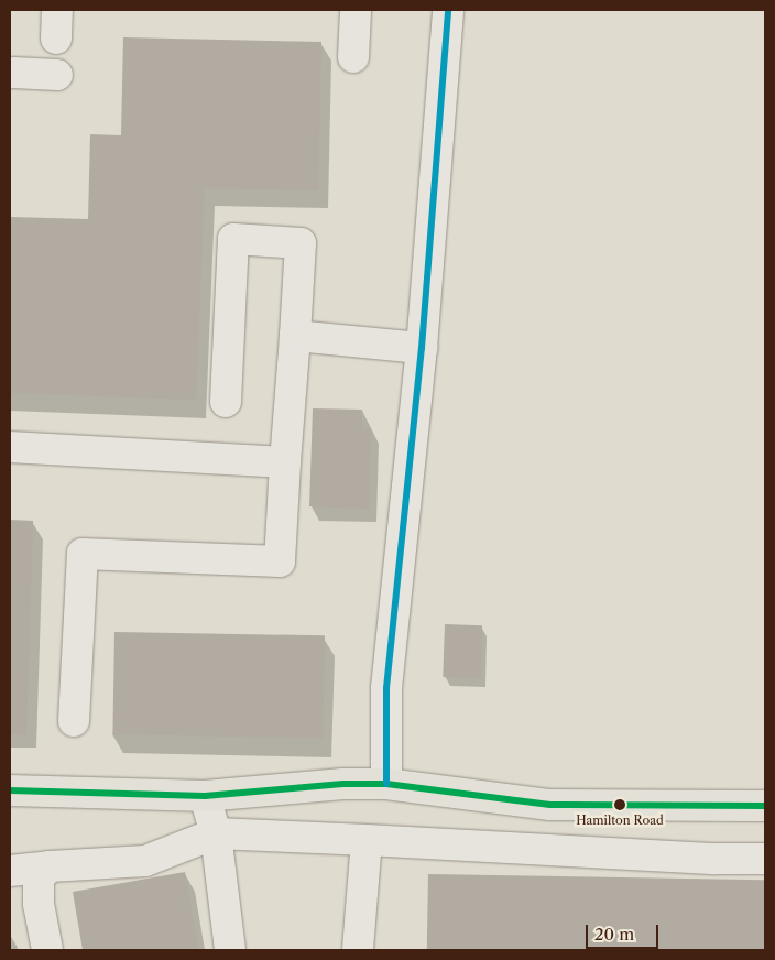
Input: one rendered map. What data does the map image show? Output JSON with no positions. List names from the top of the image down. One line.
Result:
{"places":["Hamilton Road"],"scale_bar":"20 m"}
